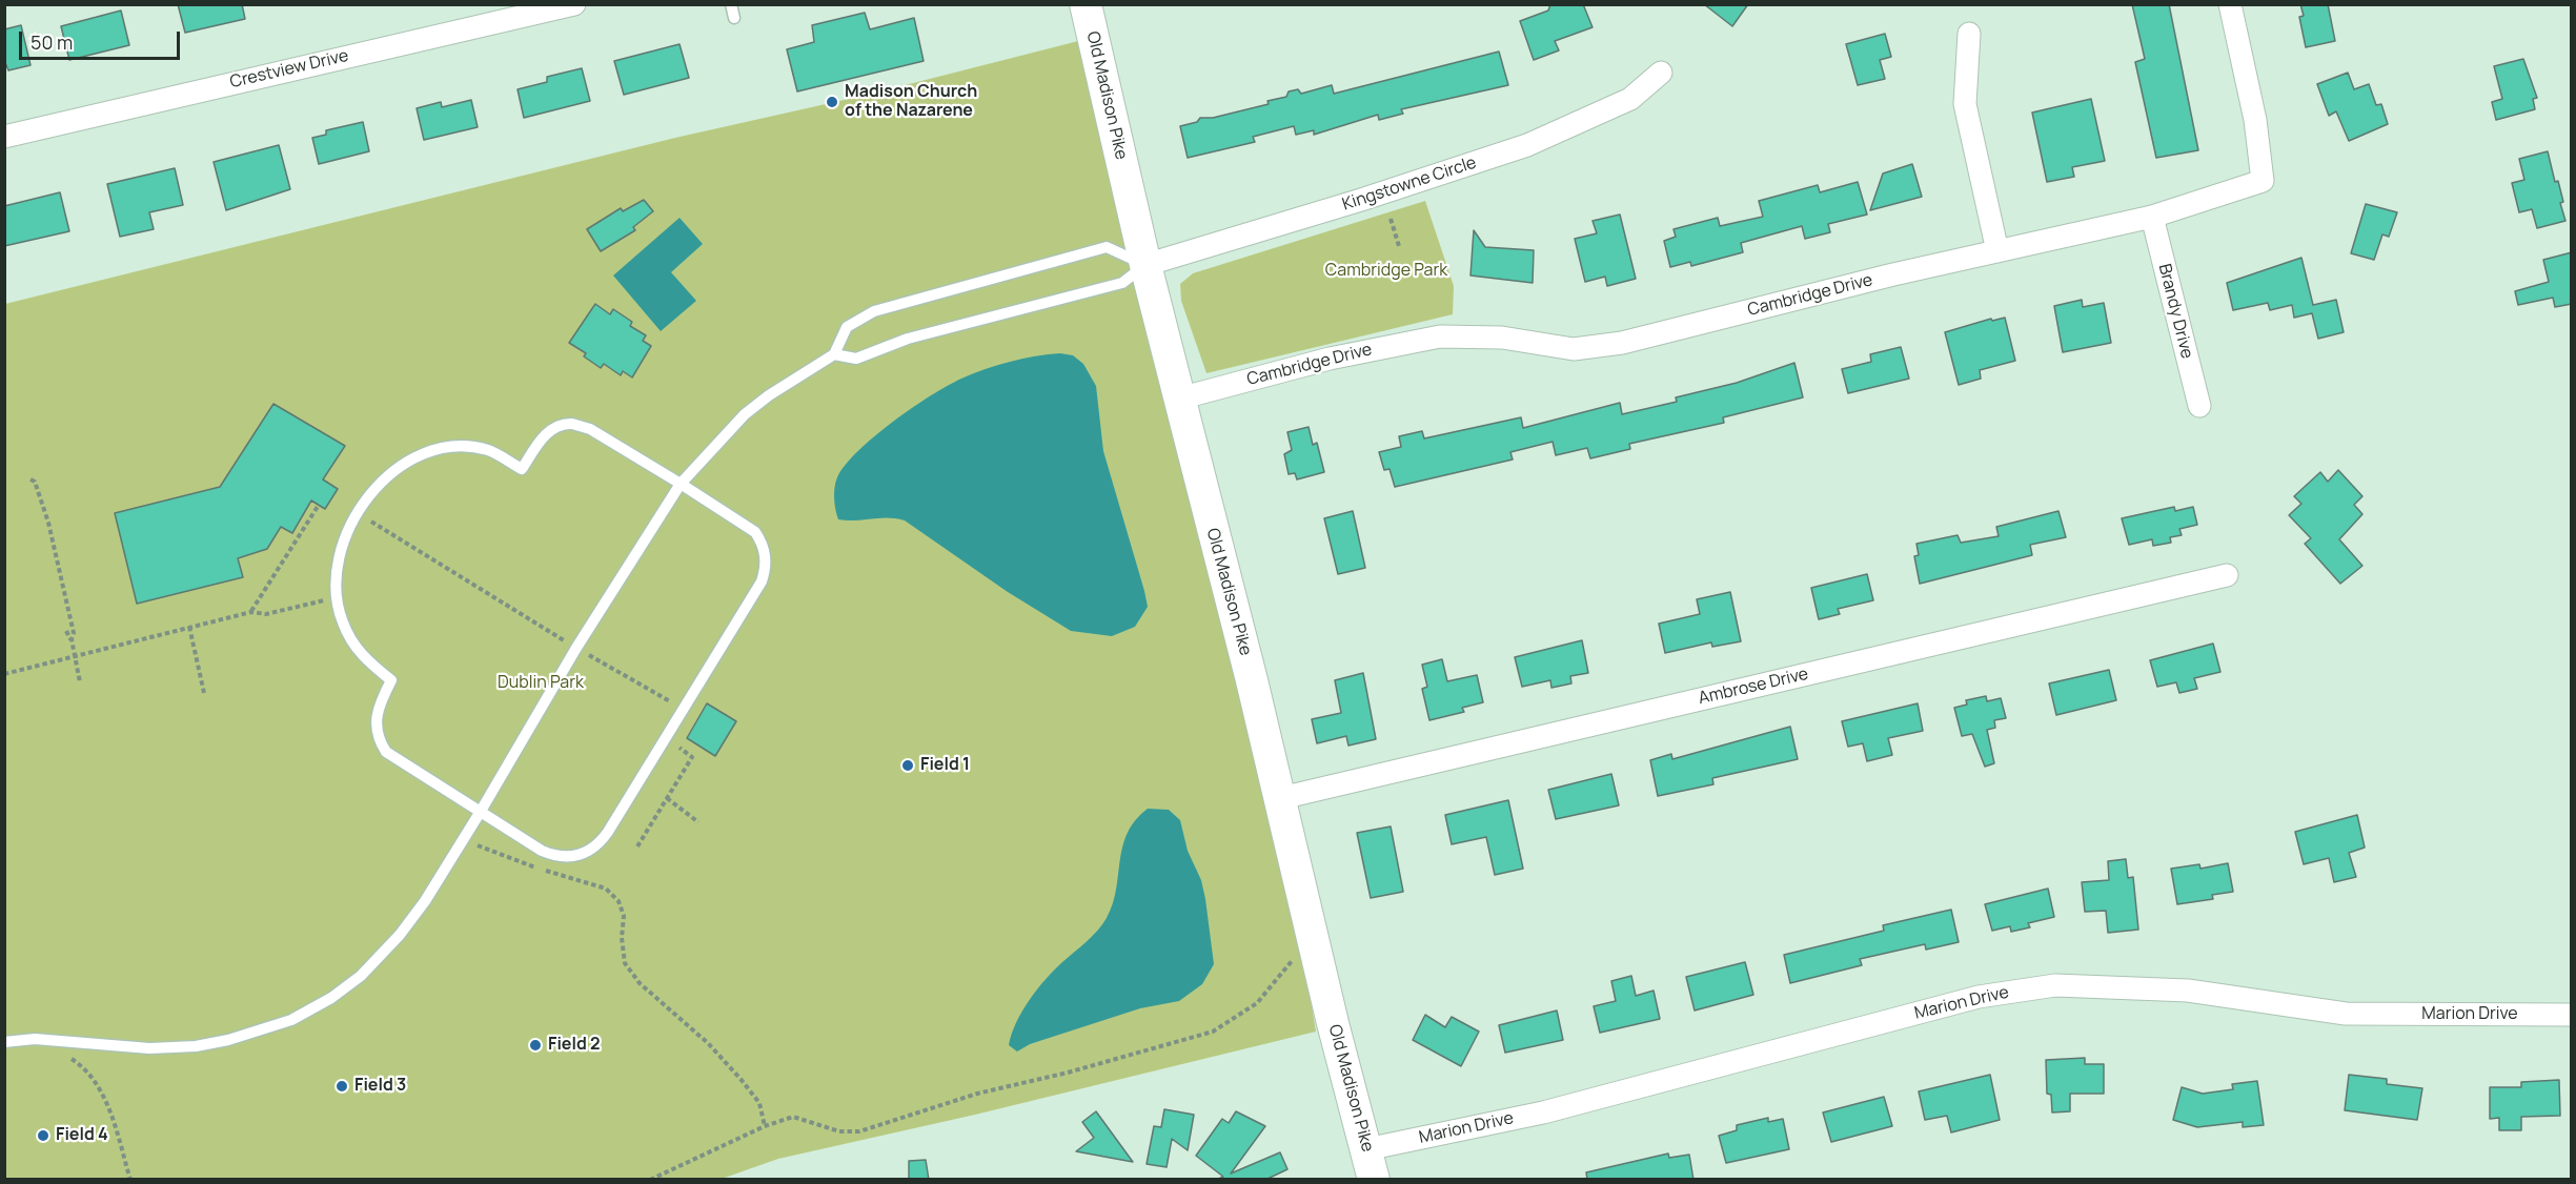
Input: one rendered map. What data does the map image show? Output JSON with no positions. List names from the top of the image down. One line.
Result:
{"streets":{"main road":["Old Madison Pike"],"street":["Crestview Drive","Kingstowne Circle","Cambridge Drive","Brandy Drive","Ambrose Drive","Marion Drive"]},"crossings":[["Old Madison Pike","Kingstowne Circle"],["Old Madison Pike","Cambridge Drive"],["Old Madison Pike","Ambrose Drive"],["Old Madison Pike","Marion Drive"],["Cambridge Drive","Brandy Drive"]],"parks":["Cambridge Park","Dublin Park"],"places":["Madison Church of the Nazarene","Field 1","Field 2","Field 3","Field 4"],"scale_bar":"50 m"}
